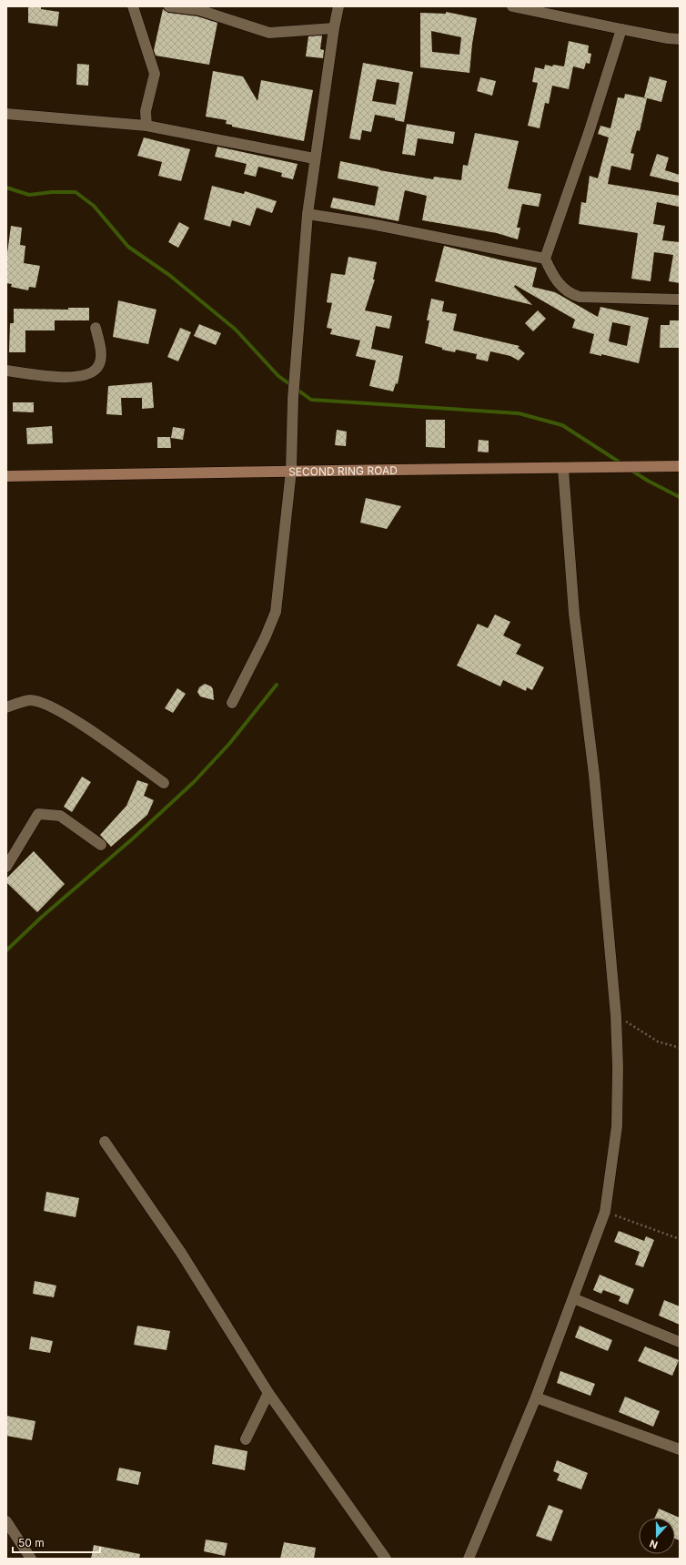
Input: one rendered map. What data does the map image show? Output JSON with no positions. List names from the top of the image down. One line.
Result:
{"streets":{"main road":["SECOND RING ROAD"]},"scale_bar":"50 m","north":"bottom"}
